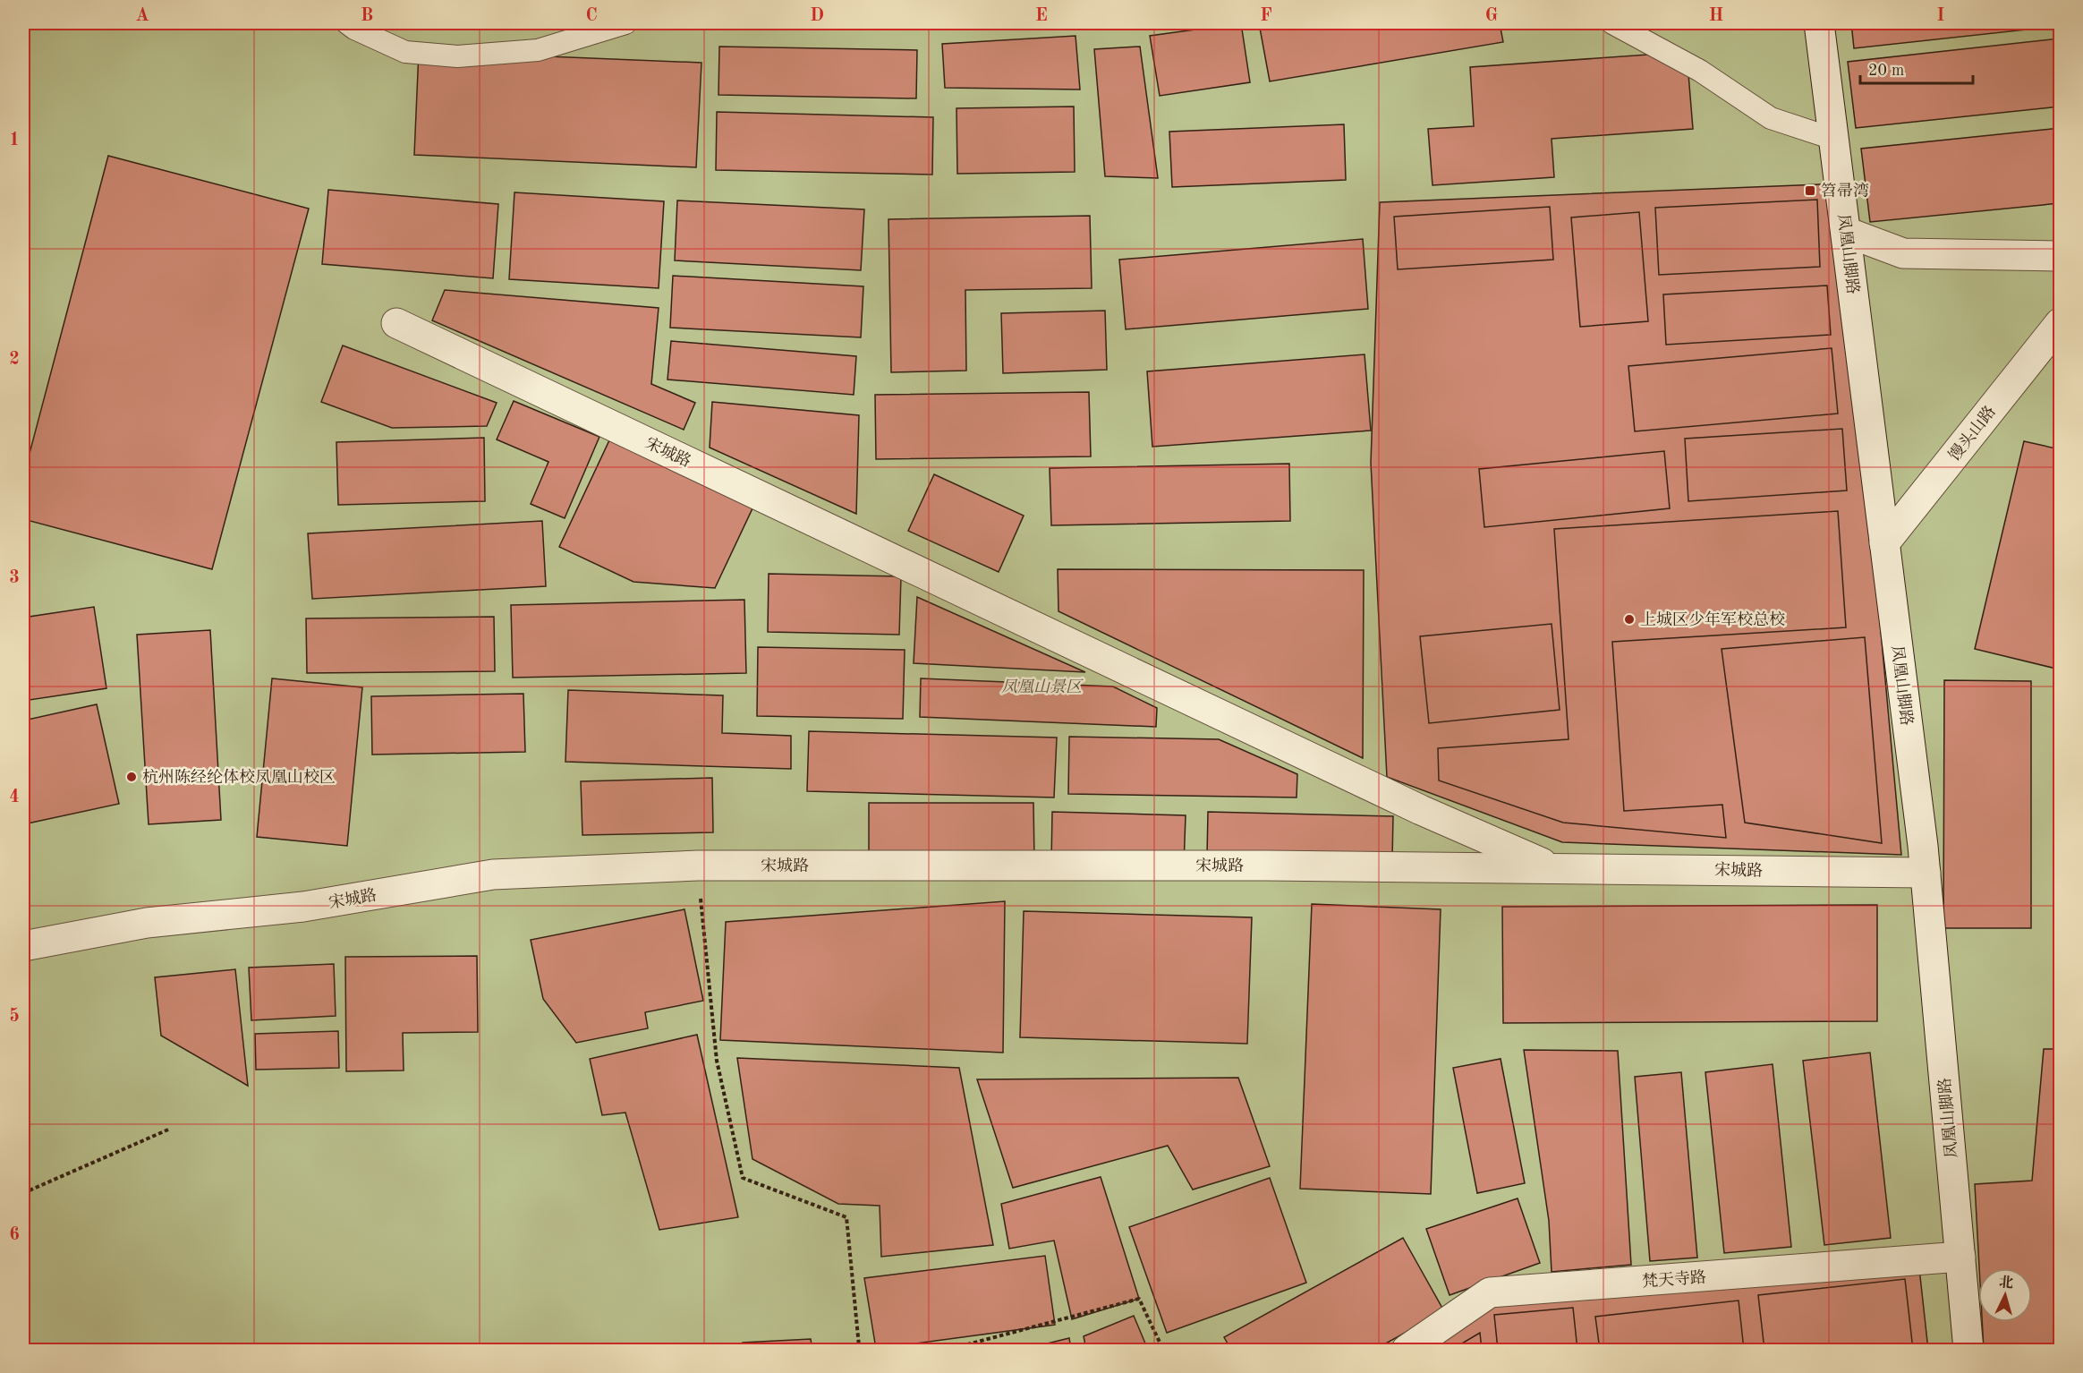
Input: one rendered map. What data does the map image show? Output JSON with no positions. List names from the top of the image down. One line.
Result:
{"streets":{"street":["凤凰山脚路","馒头山路","宋城路","梵天寺路"]},"crossings":[["凤凰山脚路","馒头山路"],["凤凰山脚路","宋城路"],["凤凰山脚路","梵天寺路"]],"parks":["凤凰山景区"],"places":{"transit":["笤帚湾"],"other":["上城区少年军校总校","杭州陈经纶体校凤凰山校区"]},"scale_bar":"20 m","north":"top","grid":{"columns":["A","B","C","D","E","F","G","H","I"],"rows":["1","2","3","4","5","6"]}}
